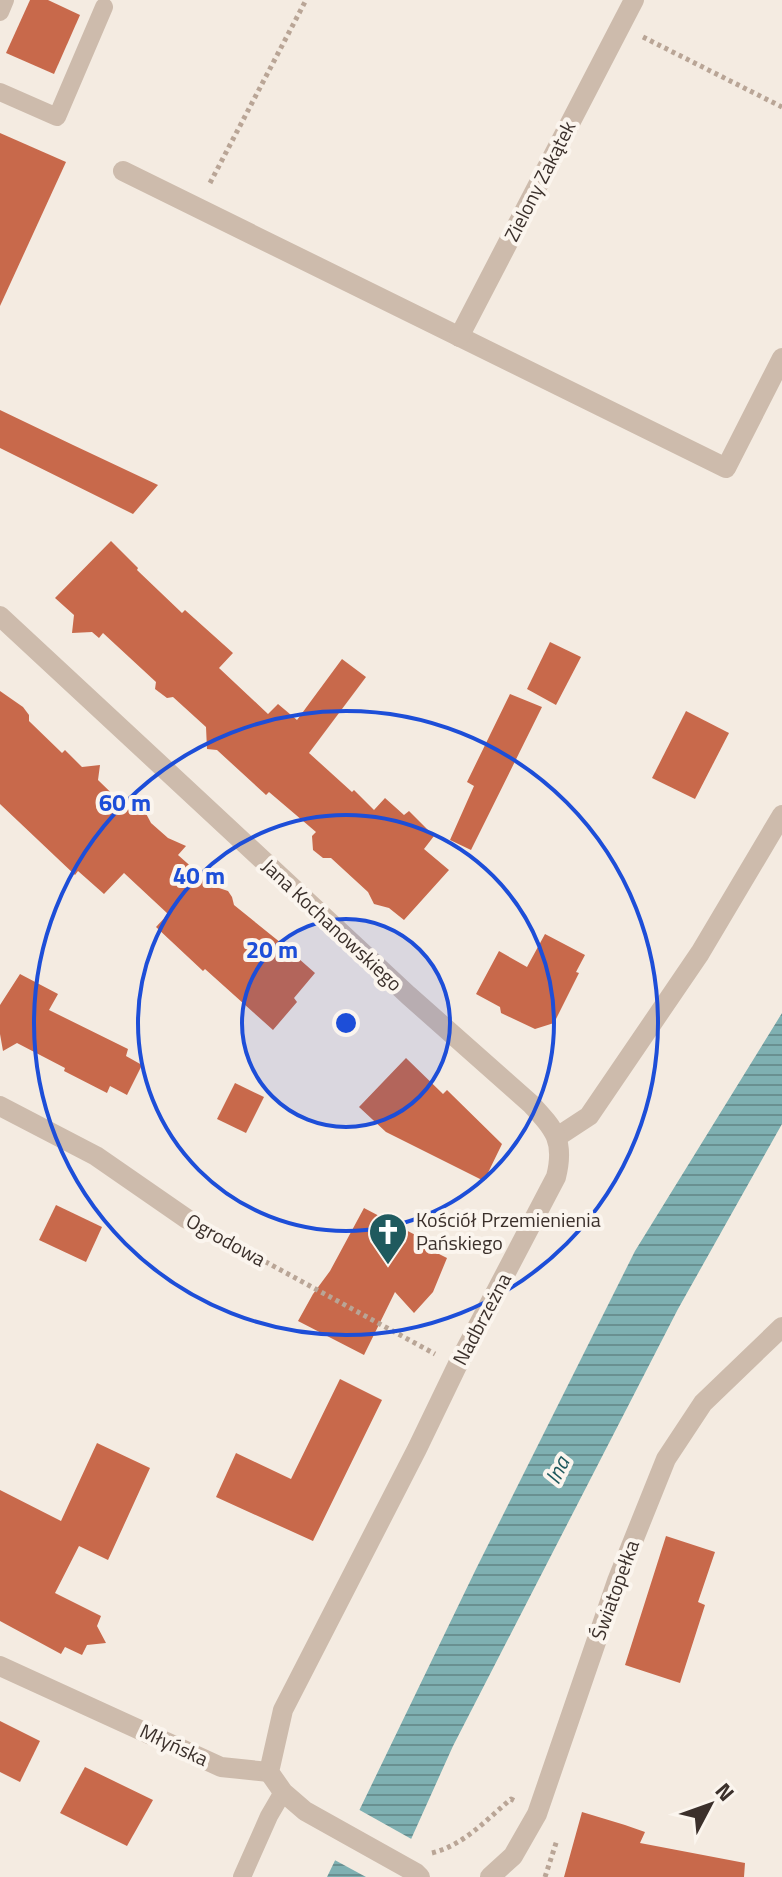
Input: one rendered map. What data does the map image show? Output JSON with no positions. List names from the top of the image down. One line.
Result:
{"streets":{"street":["Zielony Zakątek","Jana Kochanowskiego","Ogrodowa","Nadbrzeżna","Światopełka","Młyńska"]},"crossings":[["Jana Kochanowskiego","Nadbrzeżna"],["Ogrodowa","Nadbrzeżna"],["Nadbrzeżna","Młyńska"]],"water":["Ina"],"places":{"church":["Kościół Przemienienia Pańskiego"]},"north":"top right","rings":["60 m","40 m","20 m"]}
